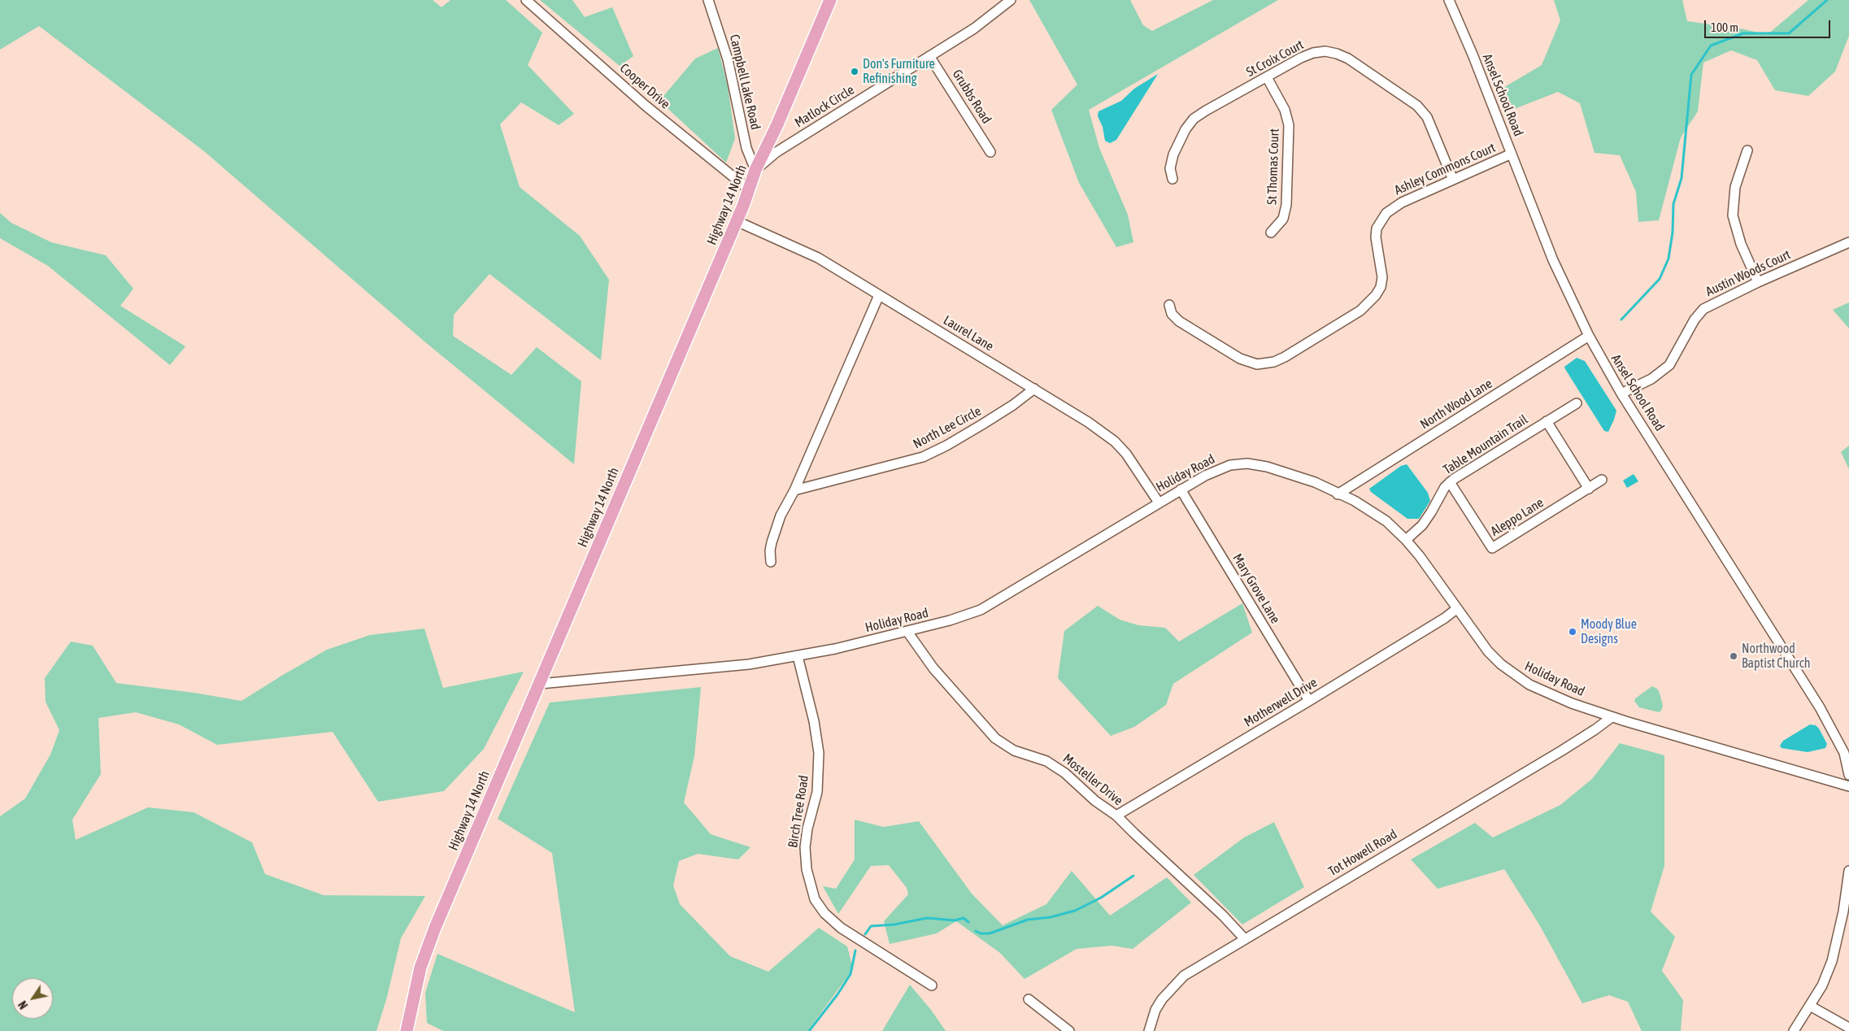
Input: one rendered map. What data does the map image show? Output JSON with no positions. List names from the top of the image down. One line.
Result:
{"streets":{"main road":["Highway 14 North"],"street":["St Croix Court","Campbell Lake Road","Cooper Drive","Ansel School Road","Grubbs Road","Matlock Circle","St Thomas Court","Ashley Commons Court","Austin Woods Court","Laurel Lane","North Wood Lane","North Lee Circle","Table Mountain Trail","Holiday Road","Aleppo Lane","Mary Grove Lane","Motherwell Drive","Mosteller Drive","Birch Tree Road","Tot Howell Road"]},"crossings":[["St Croix Court","St Thomas Court"],["St Croix Court","Ashley Commons Court"],["Campbell Lake Road","Matlock Circle"],["Campbell Lake Road","Highway 14 North"],["Cooper Drive","Highway 14 North"],["Ansel School Road","Ashley Commons Court"],["Ansel School Road","Austin Woods Court"],["Ansel School Road","North Wood Lane"],["Grubbs Road","Matlock Circle"],["Matlock Circle","Highway 14 North"],["Highway 14 North","Laurel Lane"],["Highway 14 North","Holiday Road"],["Laurel Lane","North Lee Circle"],["Laurel Lane","Holiday Road"],["North Wood Lane","Holiday Road"],["Table Mountain Trail","Holiday Road"],["Table Mountain Trail","Aleppo Lane"],["Holiday Road","Mary Grove Lane"],["Holiday Road","Motherwell Drive"],["Holiday Road","Mosteller Drive"],["Holiday Road","Birch Tree Road"],["Holiday Road","Tot Howell Road"],["Mary Grove Lane","Motherwell Drive"],["Motherwell Drive","Mosteller Drive"],["Mosteller Drive","Tot Howell Road"]],"places":["Don's Furniture Refinishing","Moody Blue Designs","Northwood Baptist Church"],"scale_bar":"100 m","north":"bottom left"}
